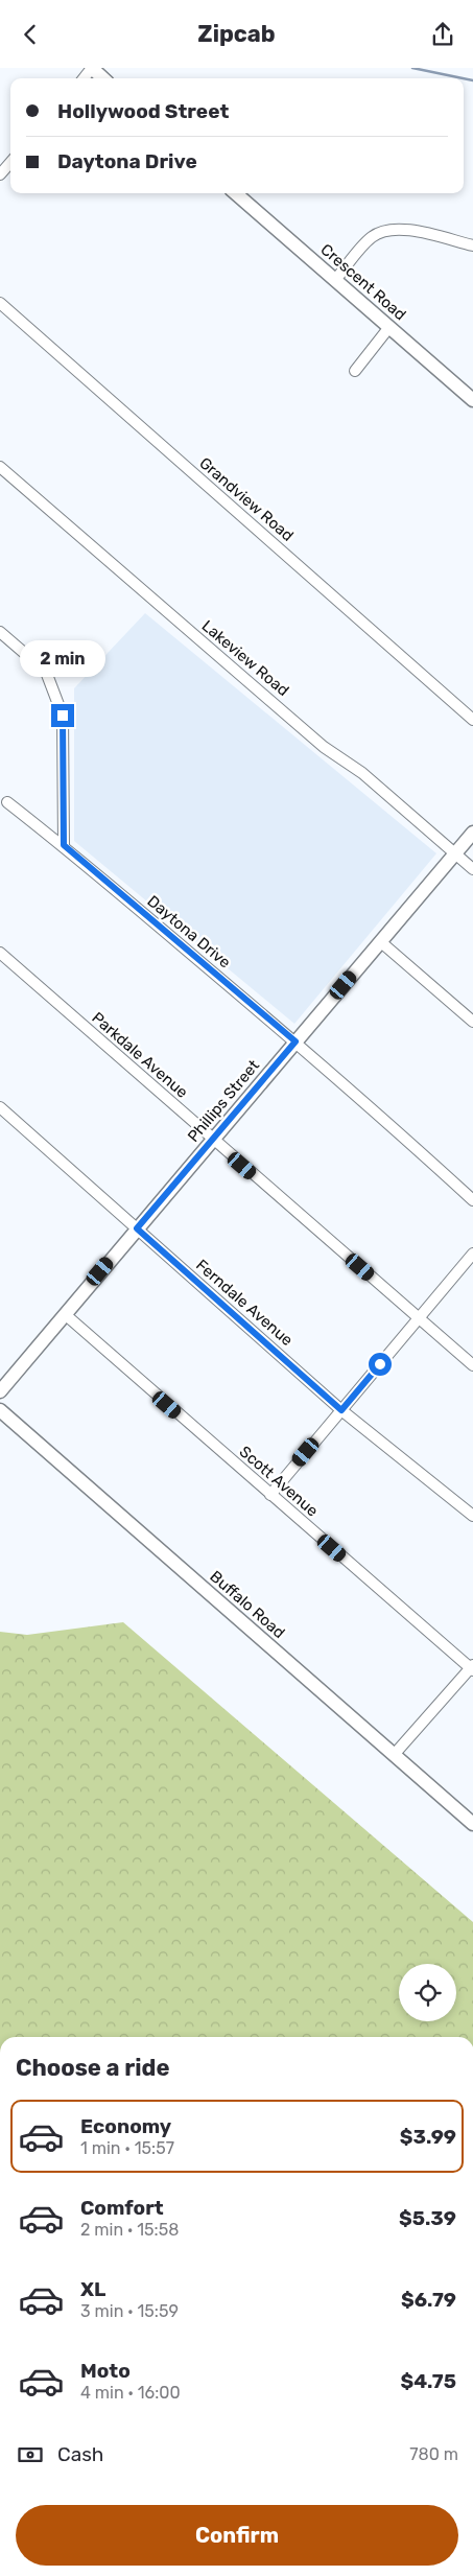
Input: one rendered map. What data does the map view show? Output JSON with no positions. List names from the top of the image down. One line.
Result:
{"streets":{"street":["Crescent Road","Grandview Road","Lakeview Road","Daytona Drive","Parkdale Avenue","Phillips Street","Ferndale Avenue","Scott Avenue","Buffalo Road"]},"crossings":[["Lakeview Road","Phillips Street"],["Daytona Drive","Phillips Street"],["Parkdale Avenue","Phillips Street"],["Phillips Street","Ferndale Avenue"],["Phillips Street","Scott Avenue"]],"page":{"header":"Zipcab","banner":["Hollywood Street","Daytona Drive"],"bubble":"2 min","heading":"Choose a ride","list":[{"name":"Economy","note":"1 min · 15:57","value":"$3.99"},{"name":"Comfort","note":"2 min · 15:58","value":"$5.39"},{"name":"XL","note":"3 min · 15:59","value":"$6.79"},{"name":"Moto","note":"4 min · 16:00","value":"$4.75"}],"pay":["Cash","780 m"],"buttons":"Confirm"}}
